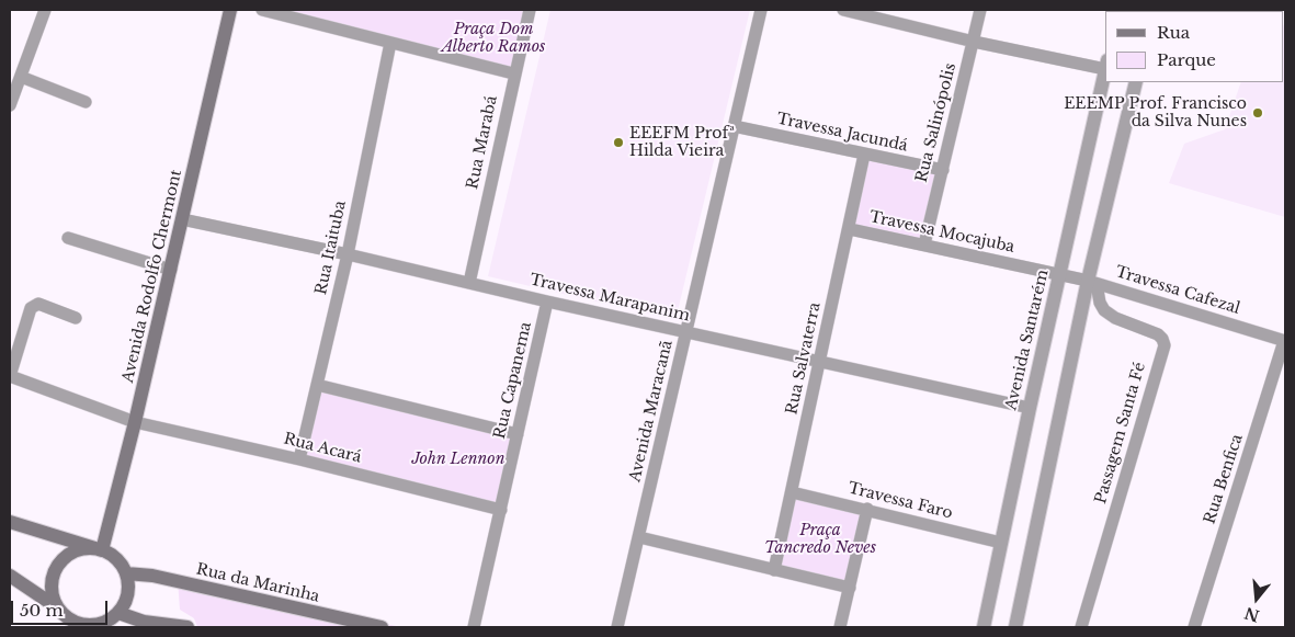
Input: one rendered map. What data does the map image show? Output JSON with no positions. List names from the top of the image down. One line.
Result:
{"streets":{"main road":["Avenida Rodolfo Chermont","Rua da Marinha"],"street":["Rua Salinópolis","Travessa Jacundá","Rua Marabá","Travessa Mocajuba","Rua Itaituba","Travessa Cafezal","Travessa Marapanim","Avenida Santarém","Rua Salvaterra","Rua Capanema","Avenida Maracanã","Passagem Santa Fé","Rua Acará","Rua Benfica","Travessa Faro"]},"crossings":[["Rua Salinópolis","Travessa Jacundá"],["Rua Salinópolis","Travessa Mocajuba"],["Travessa Jacundá","Rua Salvaterra"],["Travessa Jacundá","Avenida Maracanã"],["Rua Marabá","Travessa Marapanim"],["Travessa Mocajuba","Travessa Cafezal"],["Travessa Mocajuba","Avenida Santarém"],["Travessa Mocajuba","Rua Salvaterra"],["Rua Itaituba","Travessa Marapanim"],["Rua Itaituba","Rua Acará"],["Avenida Rodolfo Chermont","Travessa Marapanim"],["Avenida Rodolfo Chermont","Rua Acará"],["Avenida Rodolfo Chermont","Rua da Marinha"],["Travessa Cafezal","Avenida Santarém"],["Travessa Cafezal","Passagem Santa Fé"],["Travessa Cafezal","Rua Benfica"],["Travessa Marapanim","Avenida Santarém"],["Travessa Marapanim","Rua Salvaterra"],["Travessa Marapanim","Rua Capanema"],["Travessa Marapanim","Avenida Maracanã"],["Avenida Santarém","Travessa Faro"],["Rua Salvaterra","Travessa Faro"],["Rua Capanema","Rua Acará"]],"parks":["Praça Dom Alberto Ramos","John Lennon","Praça Tancredo Neves"],"places":["EEEMP Prof. Francisco da Silva Nunes","EEEFM Profª Hilda Vieira"],"legend":["Rua","Parque"],"scale_bar":"50 m","north":"bottom"}
